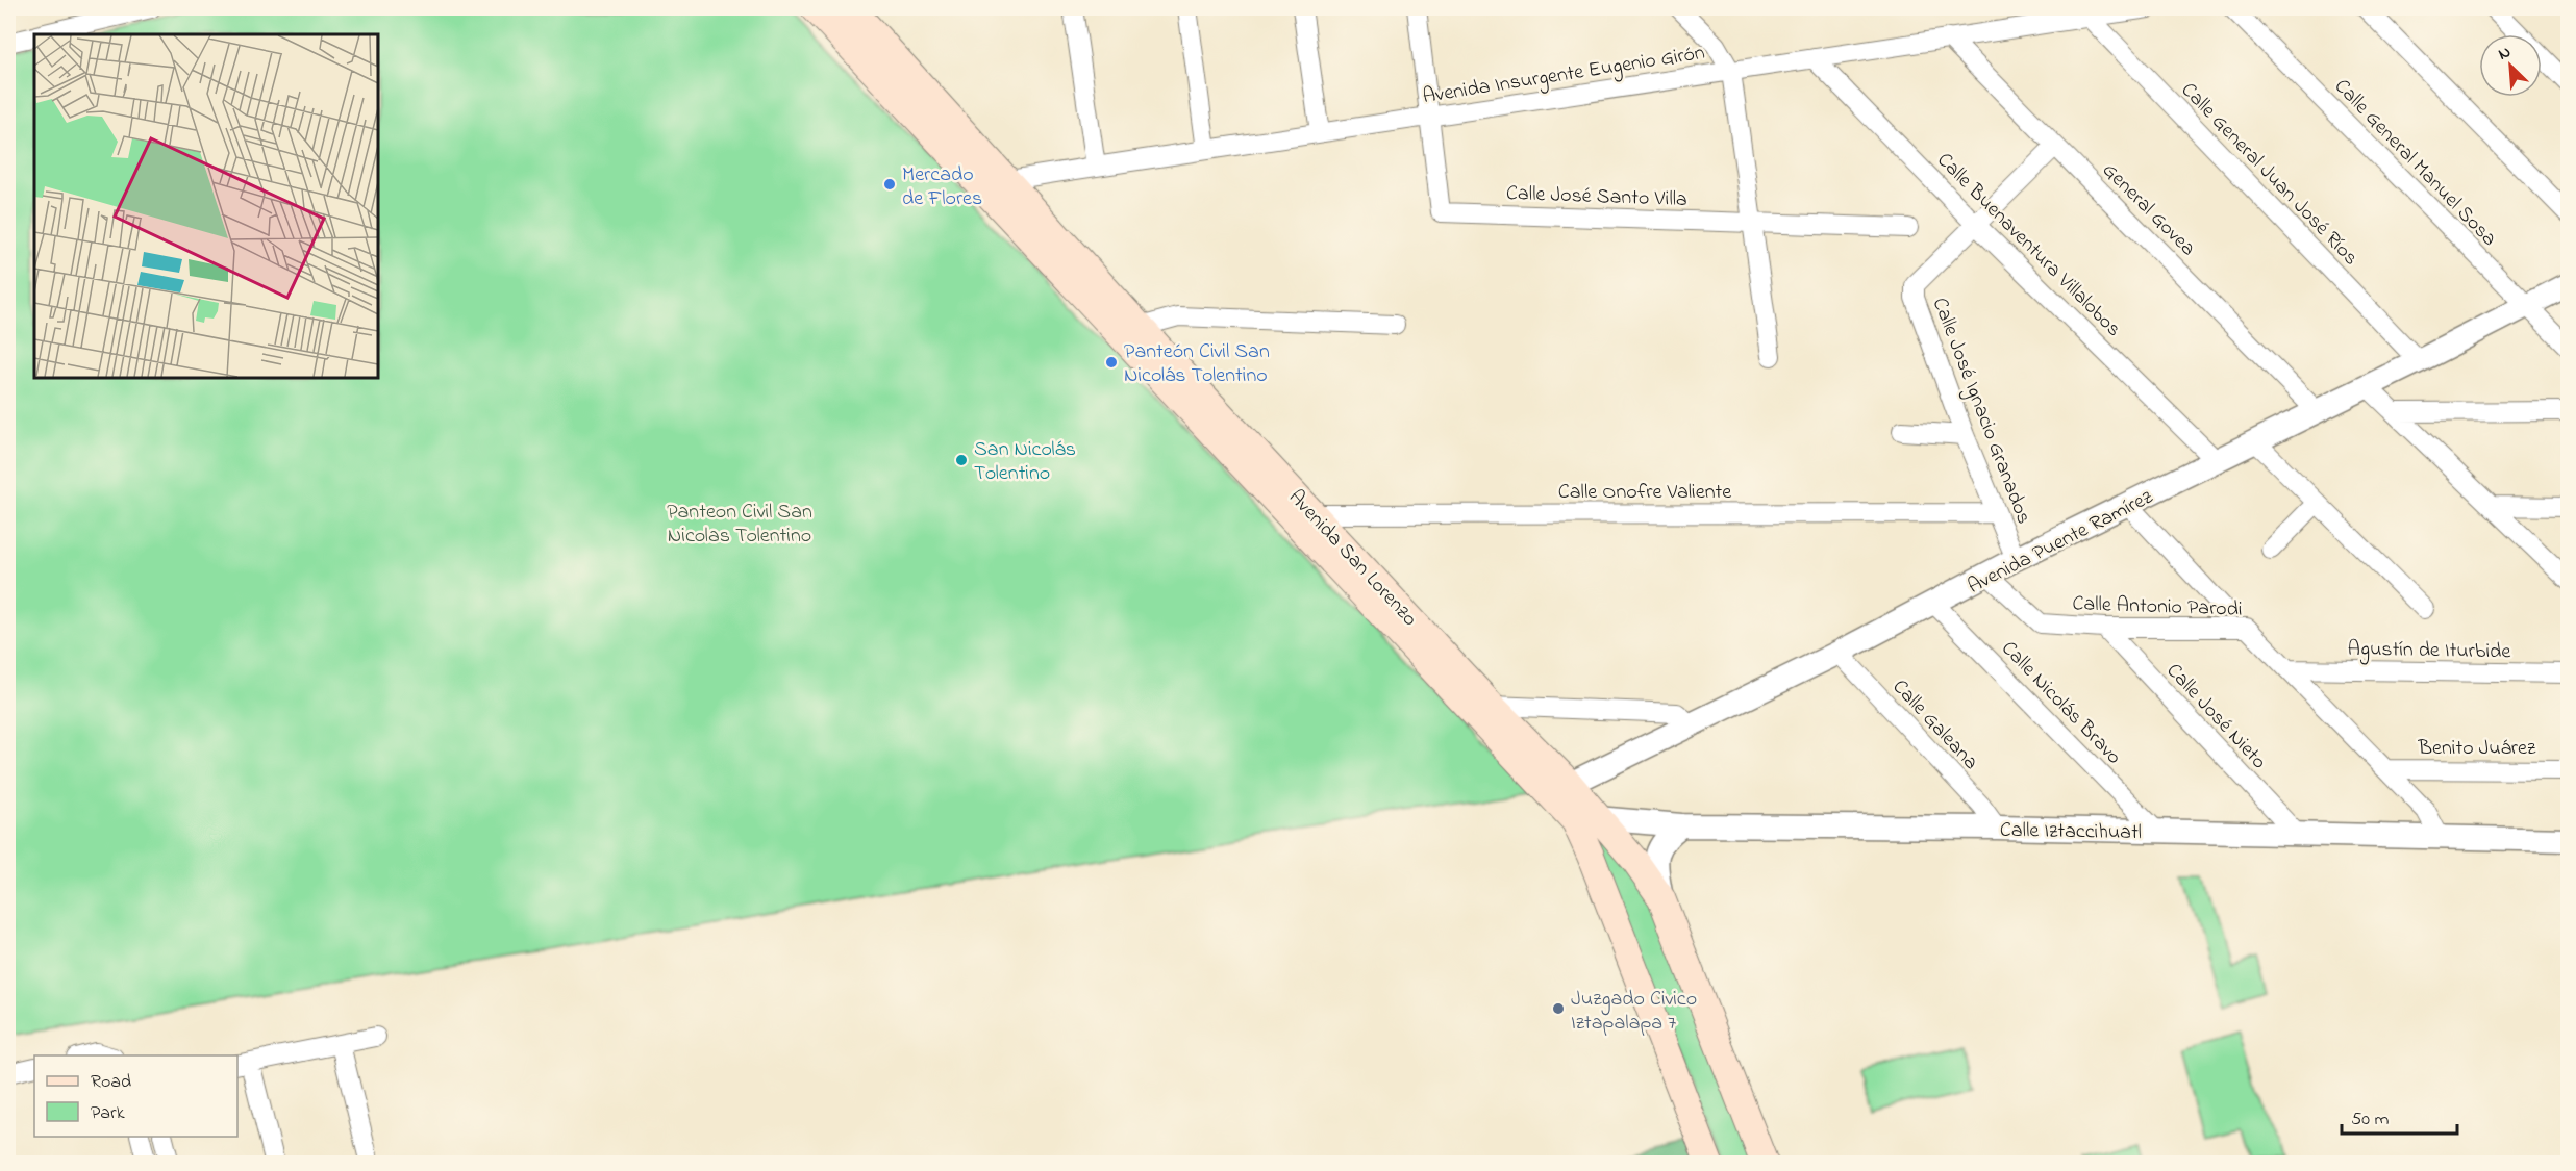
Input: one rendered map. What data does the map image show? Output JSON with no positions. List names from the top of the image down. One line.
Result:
{"streets":{"main road":["Avenida San Lorenzo"],"street":["Avenida Insurgente Eugenio Girón","Calle General Manuel Sosa","Calle General Juan José Ríos","Calle José Santo Villa","General Govea","Calle Buenaventura Villalobos","Calle José Ignacio Granados","Calle Onofre Valiente","Avenida Puente Ramírez","Calle Antonio Parodi","Agustín de Iturbide","Calle Nicolás Bravo","Calle José Nieto","Calle Galeana","Benito Juárez","Calle Iztaccihuatl"]},"crossings":[["Avenida Insurgente Eugenio Girón","Calle General Juan José Ríos"],["Avenida Insurgente Eugenio Girón","Calle José Santo Villa"],["Avenida Insurgente Eugenio Girón","General Govea"],["Avenida Insurgente Eugenio Girón","Calle Buenaventura Villalobos"],["Avenida Insurgente Eugenio Girón","Avenida San Lorenzo"],["Calle General Manuel Sosa","Avenida Puente Ramírez"],["Calle General Juan José Ríos","Avenida Puente Ramírez"],["General Govea","Calle José Ignacio Granados"],["General Govea","Avenida Puente Ramírez"],["Calle Buenaventura Villalobos","Calle José Ignacio Granados"],["Calle Buenaventura Villalobos","Avenida Puente Ramírez"],["Calle José Ignacio Granados","Calle Onofre Valiente"],["Calle José Ignacio Granados","Avenida Puente Ramírez"],["Calle Onofre Valiente","Avenida San Lorenzo"],["Avenida Puente Ramírez","Avenida San Lorenzo"],["Avenida Puente Ramírez","Calle Antonio Parodi"],["Avenida Puente Ramírez","Calle Nicolás Bravo"],["Avenida Puente Ramírez","Calle Galeana"],["Avenida San Lorenzo","Calle Iztaccihuatl"],["Calle Antonio Parodi","Agustín de Iturbide"],["Calle Antonio Parodi","Calle José Nieto"],["Calle Antonio Parodi","Benito Juárez"],["Calle Antonio Parodi","Calle Iztaccihuatl"],["Calle Nicolás Bravo","Calle Iztaccihuatl"],["Calle José Nieto","Calle Iztaccihuatl"],["Calle Galeana","Calle Iztaccihuatl"]],"parks":["Panteon Civil San Nicolas Tolentino"],"places":["Mercado de Flores","Panteón Civil San Nicolás Tolentino","San Nicolás Tolentino","Juzgado Civico Iztapalapa 7"],"legend":["Road","Park"],"scale_bar":"50 m","north":"top left"}
